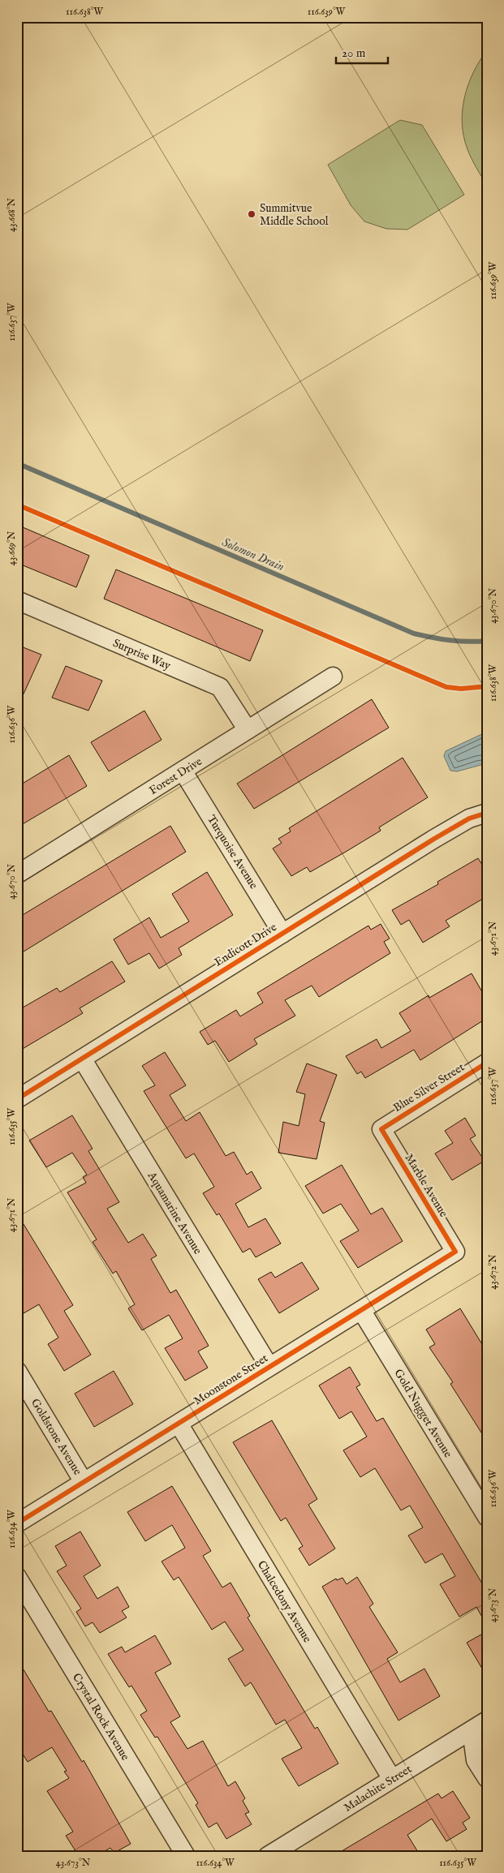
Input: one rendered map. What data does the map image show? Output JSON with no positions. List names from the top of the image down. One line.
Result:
{"streets":{"street":["Surprise Way","Forest Drive","Turquoise Avenue","Endicott Drive","Blue Silver Street","Marble Avenue","Aquamarine Avenue","Moonstone Street","Gold Nugget Avenue","Goldstone Avenue","Chalcedony Avenue","Crystal Rock Avenue","Malachite Street"]},"crossings":[["Surprise Way","Forest Drive"],["Forest Drive","Turquoise Avenue"],["Turquoise Avenue","Endicott Drive"],["Endicott Drive","Aquamarine Avenue"],["Blue Silver Street","Marble Avenue"],["Marble Avenue","Moonstone Street"],["Aquamarine Avenue","Moonstone Street"],["Moonstone Street","Gold Nugget Avenue"],["Moonstone Street","Goldstone Avenue"],["Moonstone Street","Chalcedony Avenue"],["Chalcedony Avenue","Malachite Street"]],"water":["Solomon Drain"],"places":["Summitvue Middle School"],"scale_bar":"20 m","coordinates":["116.638°W","116.639°W","43.668°N","116.637°W","43.669°N","43.670°N","116.636°W","43.671°N","116.635°W","43.672°N","116.634°W","43.673°N"]}
